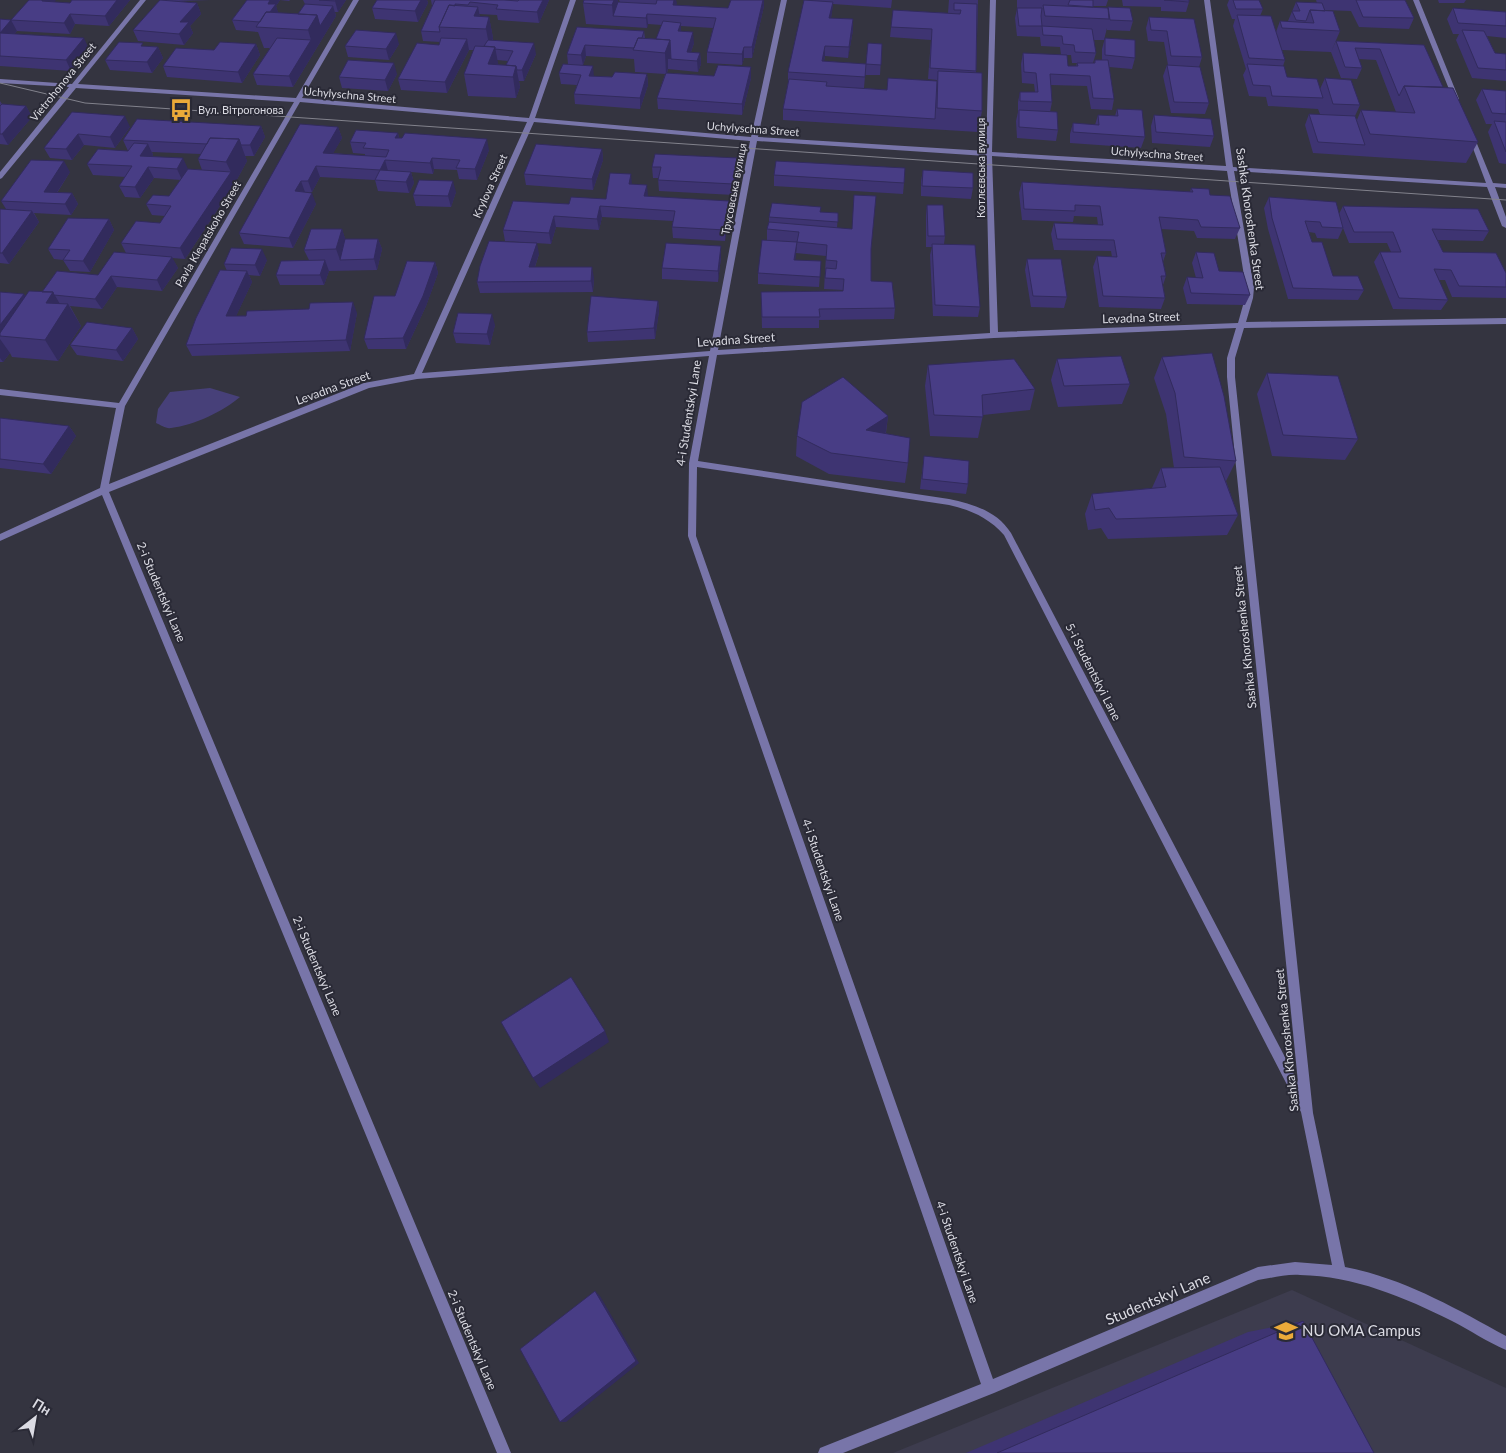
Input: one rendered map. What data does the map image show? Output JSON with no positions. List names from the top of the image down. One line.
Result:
{"streets":{"street":["Vietrohonova Street","Uchylyschna Street","Котлєєвська вулиця","Krylova Street","Трусовська вулиця","Sashka Khoroshenka Street","Pavla Klepatskoho Street","Levadna Street","4-i Studentskyi Lane","2-i Studentskyi Lane","5-i Studentskyi Lane","Studentskyi Lane"]},"crossings":[["Vietrohonova Street","Uchylyschna Street"],["Uchylyschna Street","Котлєєвська вулиця"],["Uchylyschna Street","Krylova Street"],["Uchylyschna Street","Трусовська вулиця"],["Uchylyschna Street","Sashka Khoroshenka Street"],["Uchylyschna Street","Pavla Klepatskoho Street"],["Котлєєвська вулиця","Levadna Street"],["Krylova Street","Levadna Street"],["Трусовська вулиця","Levadna Street"],["Трусовська вулиця","4-i Studentskyi Lane"],["Sashka Khoroshenka Street","Levadna Street"],["Sashka Khoroshenka Street","5-i Studentskyi Lane"],["Sashka Khoroshenka Street","Studentskyi Lane"],["Pavla Klepatskoho Street","Levadna Street"],["Pavla Klepatskoho Street","2-i Studentskyi Lane"],["Levadna Street","4-i Studentskyi Lane"],["Levadna Street","2-i Studentskyi Lane"],["4-i Studentskyi Lane","5-i Studentskyi Lane"],["4-i Studentskyi Lane","Studentskyi Lane"]],"places":{"bus stop":["Вул. Вітрогонова"],"school or university":["NU OMA Campus"]},"north":"top right"}
